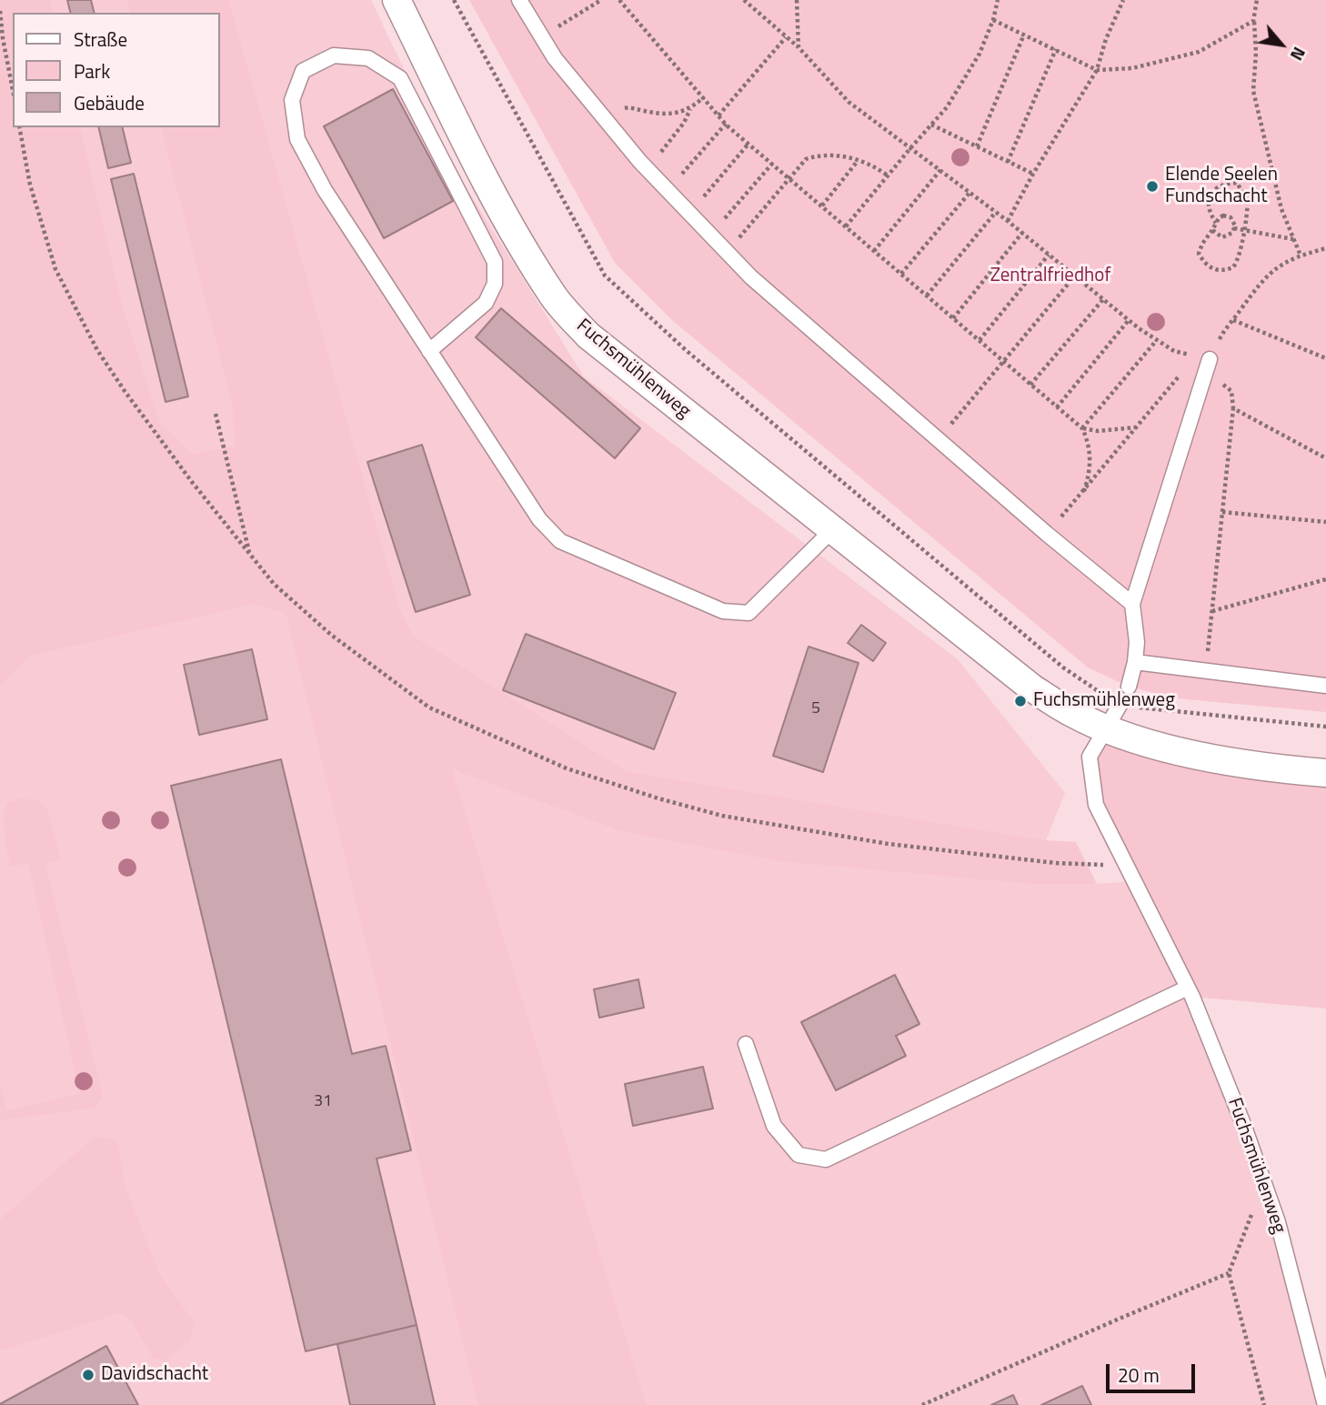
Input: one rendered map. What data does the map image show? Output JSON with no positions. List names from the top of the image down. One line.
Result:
{"streets":{"street":["Fuchsmühlenweg"]},"parks":["Zentralfriedhof"],"places":["Elende Seelen Fundschacht","Fuchsmühlenweg","Davidschacht"],"house_numbers":["5","31"],"legend":["Straße","Park","Gebäude"],"scale_bar":"20 m","north":"bottom right"}
